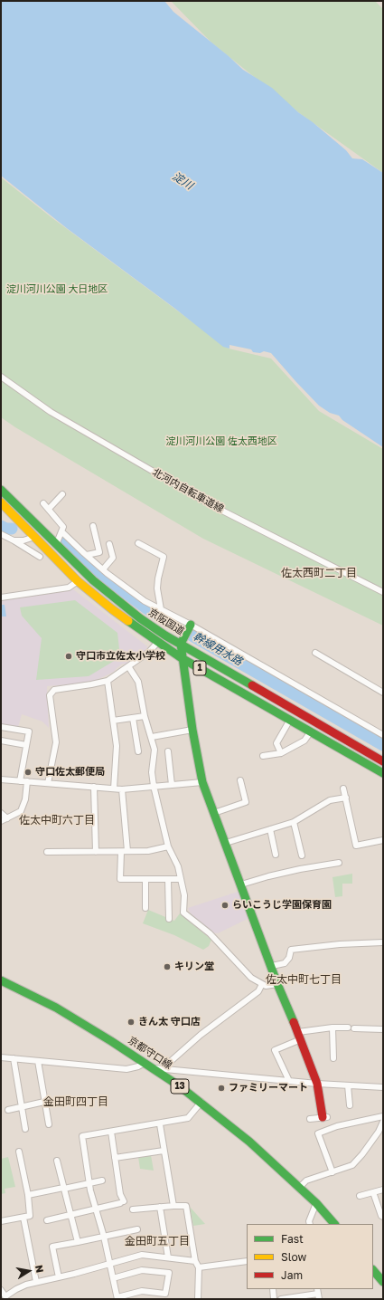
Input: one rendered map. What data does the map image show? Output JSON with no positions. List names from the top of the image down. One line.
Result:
{"streets":{"main road":["京阪国道","1","京都守口線","13"],"street":["北河内自転車道線"]},"districts":["佐太西町二丁目","佐太中町六丁目","佐太中町七丁目","金田町四丁目","金田町五丁目"],"water":["淀川","幹線用水路"],"parks":["淀川河川公園 大日地区","淀川河川公園 佐太西地区"],"places":["守口市立佐太小学校","守口佐太郵便局","らいこうじ学園保育園","キリン堂","きん太 守口店","ファミリーマート"],"legend":["Fast","Slow","Jam"],"north":"right"}
